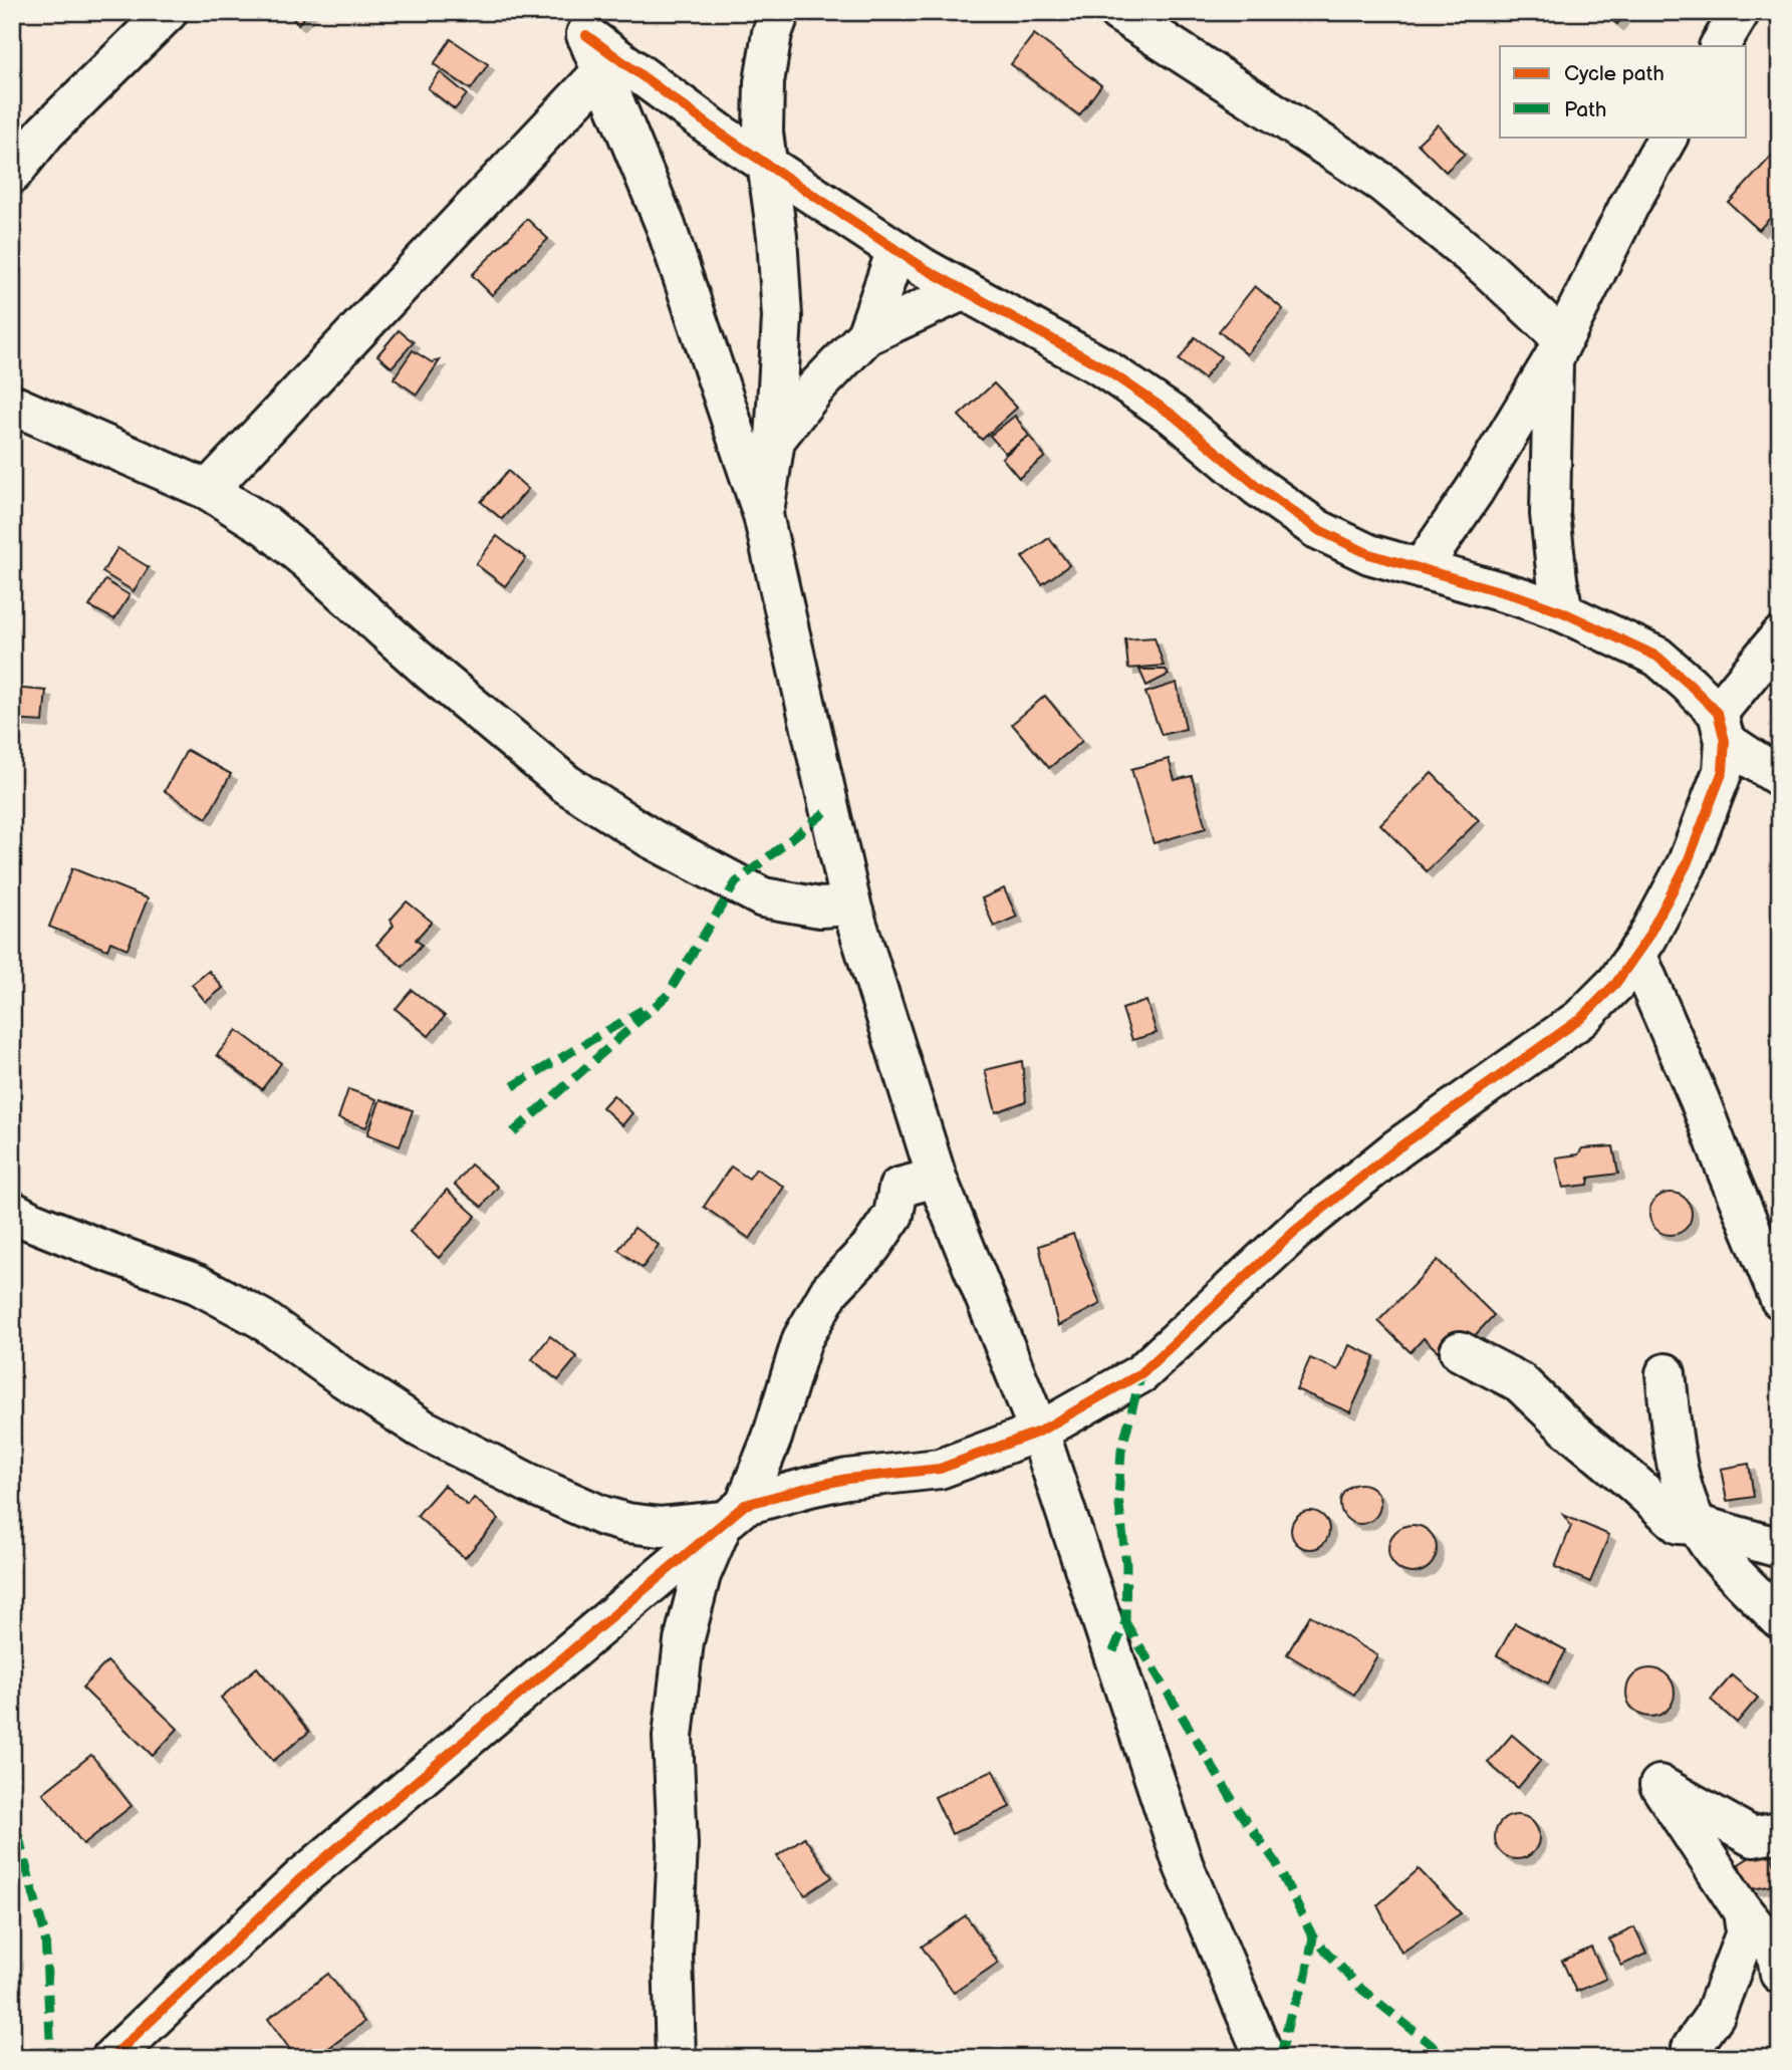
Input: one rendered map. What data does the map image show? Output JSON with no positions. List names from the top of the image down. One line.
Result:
{"legend":["Cycle path","Path"]}
